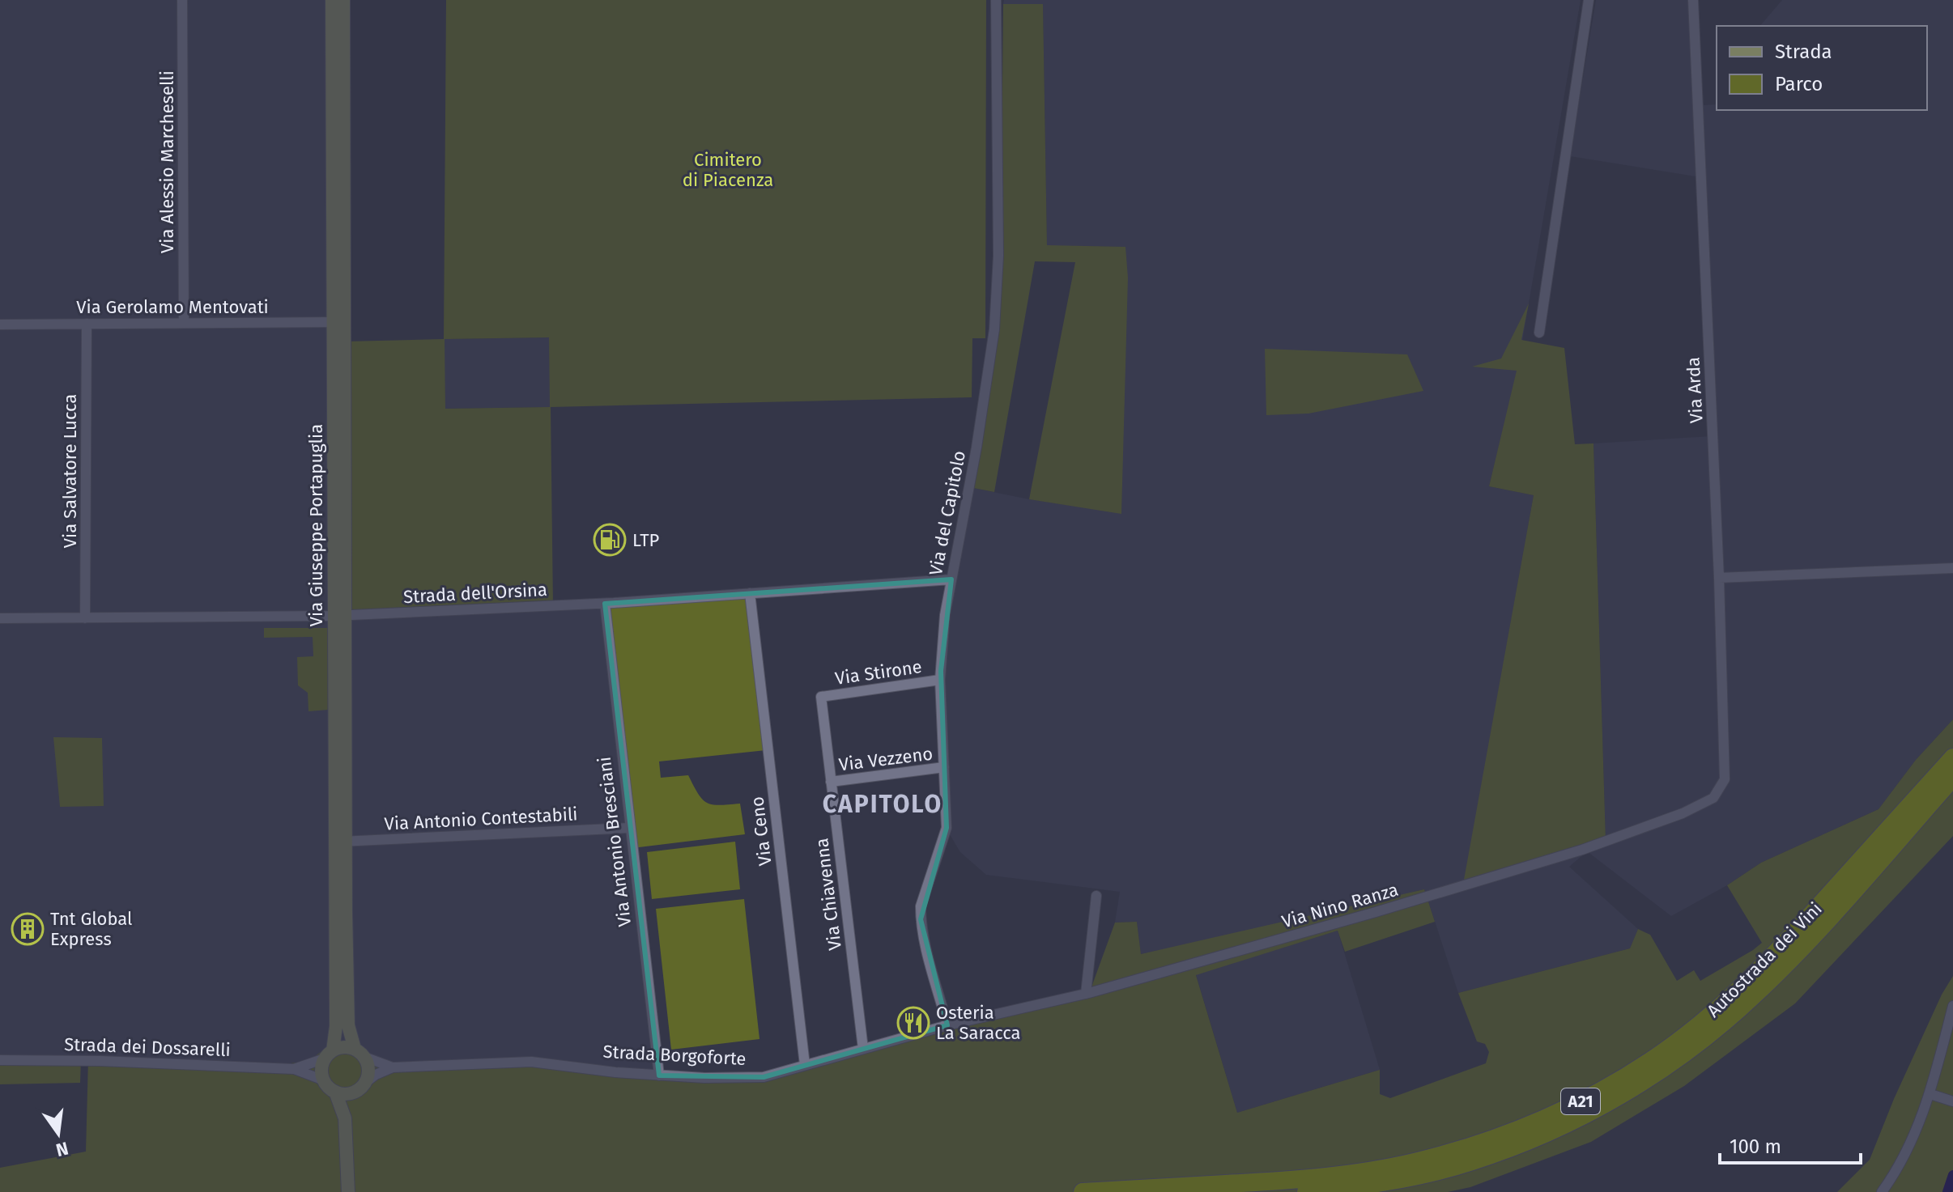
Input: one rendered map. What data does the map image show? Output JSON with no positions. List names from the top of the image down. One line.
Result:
{"streets":{"highway":["Autostrada dei Vini","A21"],"main road":["Via Giuseppe Portapuglia"],"street":["Via Alessio Marcheselli","Via Gerolamo Mentovati","Via Arda","Via Salvatore Lucca","Via del Capitolo","Strada dell'Orsina","Via Stirone","Via Vezzeno","Via Antonio Contestabili","Via Ceno","Via Antonio Bresciani","Via Chiavenna","Via Nino Ranza","Strada dei Dossarelli","Strada Borgoforte"]},"crossings":[["Via Alessio Marcheselli","Via Gerolamo Mentovati"],["Via Gerolamo Mentovati","Via Salvatore Lucca"],["Via Gerolamo Mentovati","Via Giuseppe Portapuglia"],["Via Arda","Via Nino Ranza"],["Via Salvatore Lucca","Strada dell'Orsina"],["Via del Capitolo","Strada dell'Orsina"],["Via del Capitolo","Via Stirone"],["Via del Capitolo","Via Vezzeno"],["Via del Capitolo","Via Nino Ranza"],["Via del Capitolo","Strada Borgoforte"],["Via Giuseppe Portapuglia","Strada dell'Orsina"],["Via Giuseppe Portapuglia","Via Antonio Contestabili"],["Via Giuseppe Portapuglia","Strada dei Dossarelli"],["Via Giuseppe Portapuglia","Strada Borgoforte"],["Strada dell'Orsina","Via Ceno"],["Strada dell'Orsina","Via Antonio Bresciani"],["Via Stirone","Via Chiavenna"],["Via Vezzeno","Via Chiavenna"],["Via Antonio Contestabili","Via Antonio Bresciani"],["Via Ceno","Strada Borgoforte"],["Via Antonio Bresciani","Strada Borgoforte"],["Via Chiavenna","Strada Borgoforte"],["Via Nino Ranza","Strada Borgoforte"],["Strada dei Dossarelli","Strada Borgoforte"]],"districts":["CAPITOLO"],"parks":["Cimitero di Piacenza"],"places":{"fuel station":["LTP"],"building":["Tnt Global Express"],"restaurant":["Osteria La Saracca"]},"legend":["Strada","Parco"],"scale_bar":"100 m","north":"bottom"}
